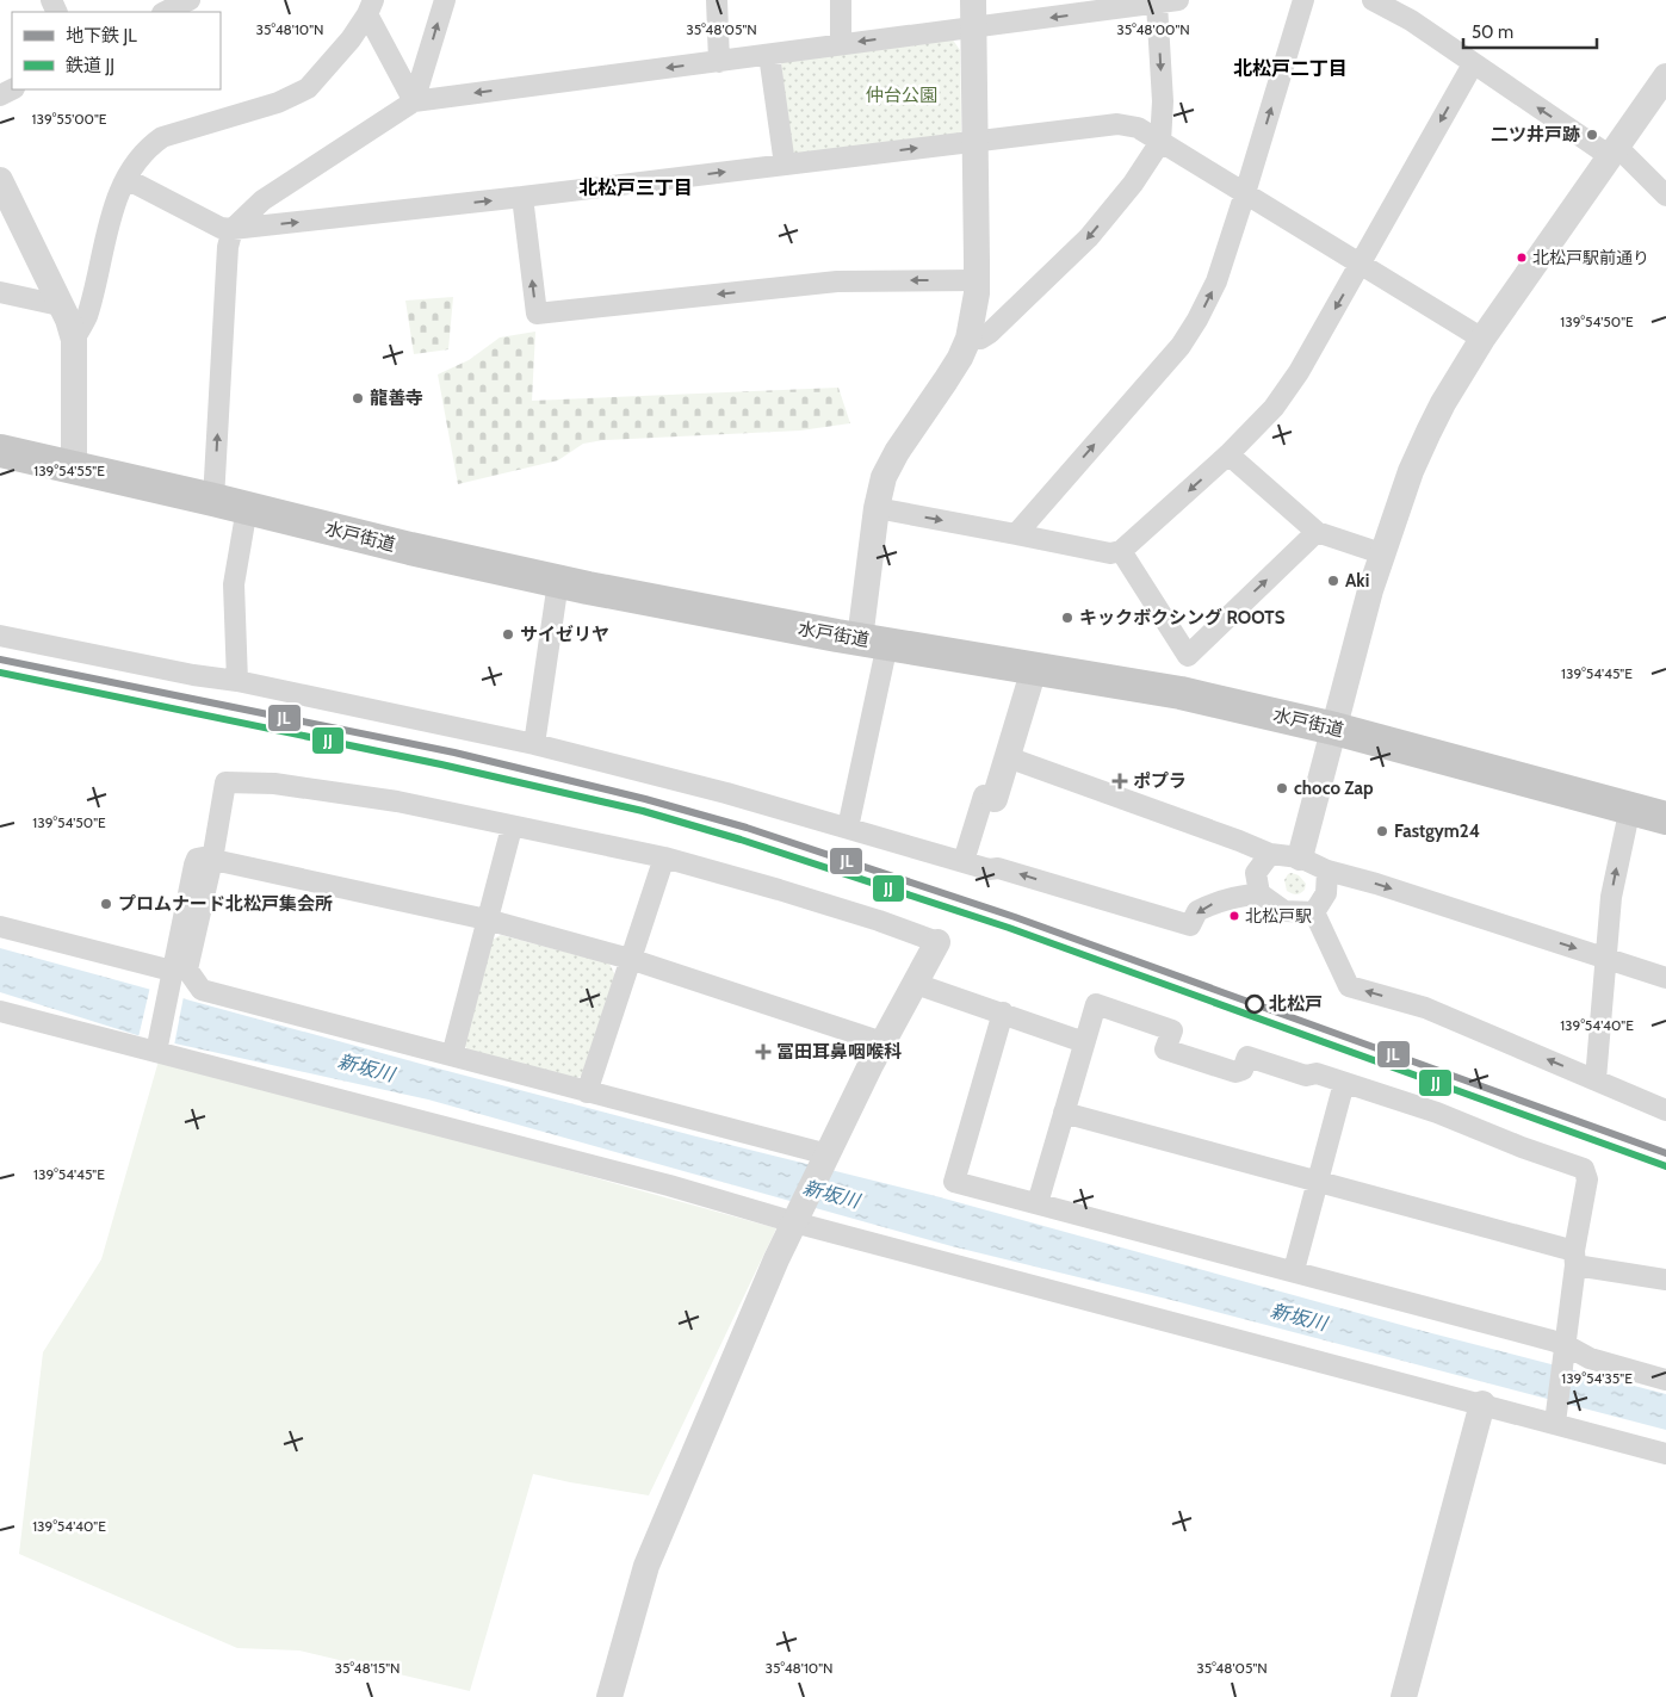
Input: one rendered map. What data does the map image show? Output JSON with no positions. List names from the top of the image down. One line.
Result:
{"streets":{"highway":["水戸街道"]},"districts":["北松戸二丁目","北松戸三丁目"],"water":["新坂川"],"parks":["仲台公園"],"places":{"other":["二ツ井戸跡","北松戸駅前通り","龍善寺","Aki","キックボクシング ROOTS","サイゼリヤ","choco Zap","Fastgym24","プロムナード北松戸集会所","北松戸駅","北松戸"],"health":["ポプラ","冨田耳鼻咽喉科"]},"lines":["metro line JL","rail line JJ"],"legend":["地下鉄 JL","鉄道 JJ"],"scale_bar":"50 m","coordinates":["35°48'10\"N","35°48'05\"N","35°48'00\"N","139°55'00\"E","139°54'50\"E","139°54'55\"E","139°54'45\"E","139°54'40\"E","139°54'35\"E","35°48'15\"N"]}
